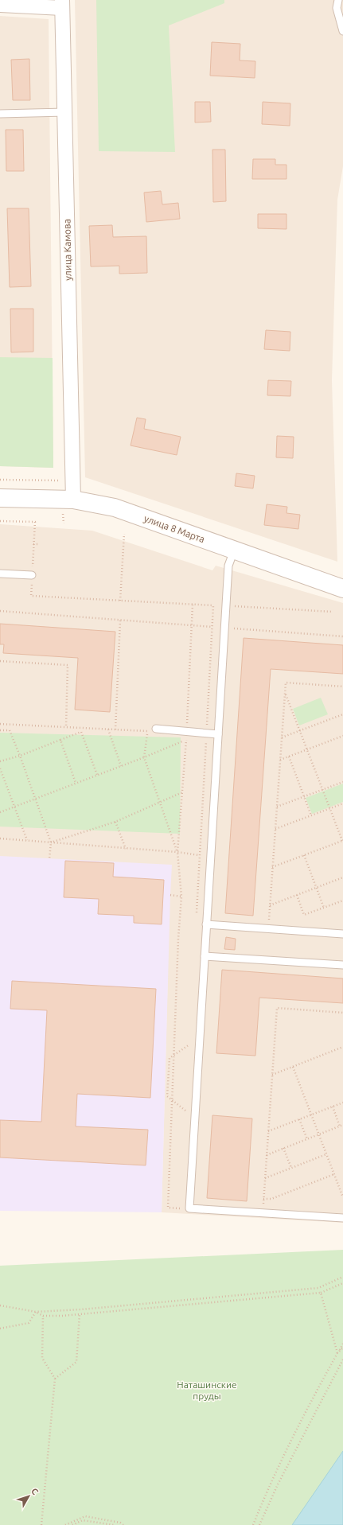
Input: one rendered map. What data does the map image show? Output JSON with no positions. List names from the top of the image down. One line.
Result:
{"streets":{"street":["улица Камова","улица 8 Марта"]},"crossings":[["улица Камова","улица 8 Марта"]],"parks":["Наташинские пруды"],"north":"top right"}
